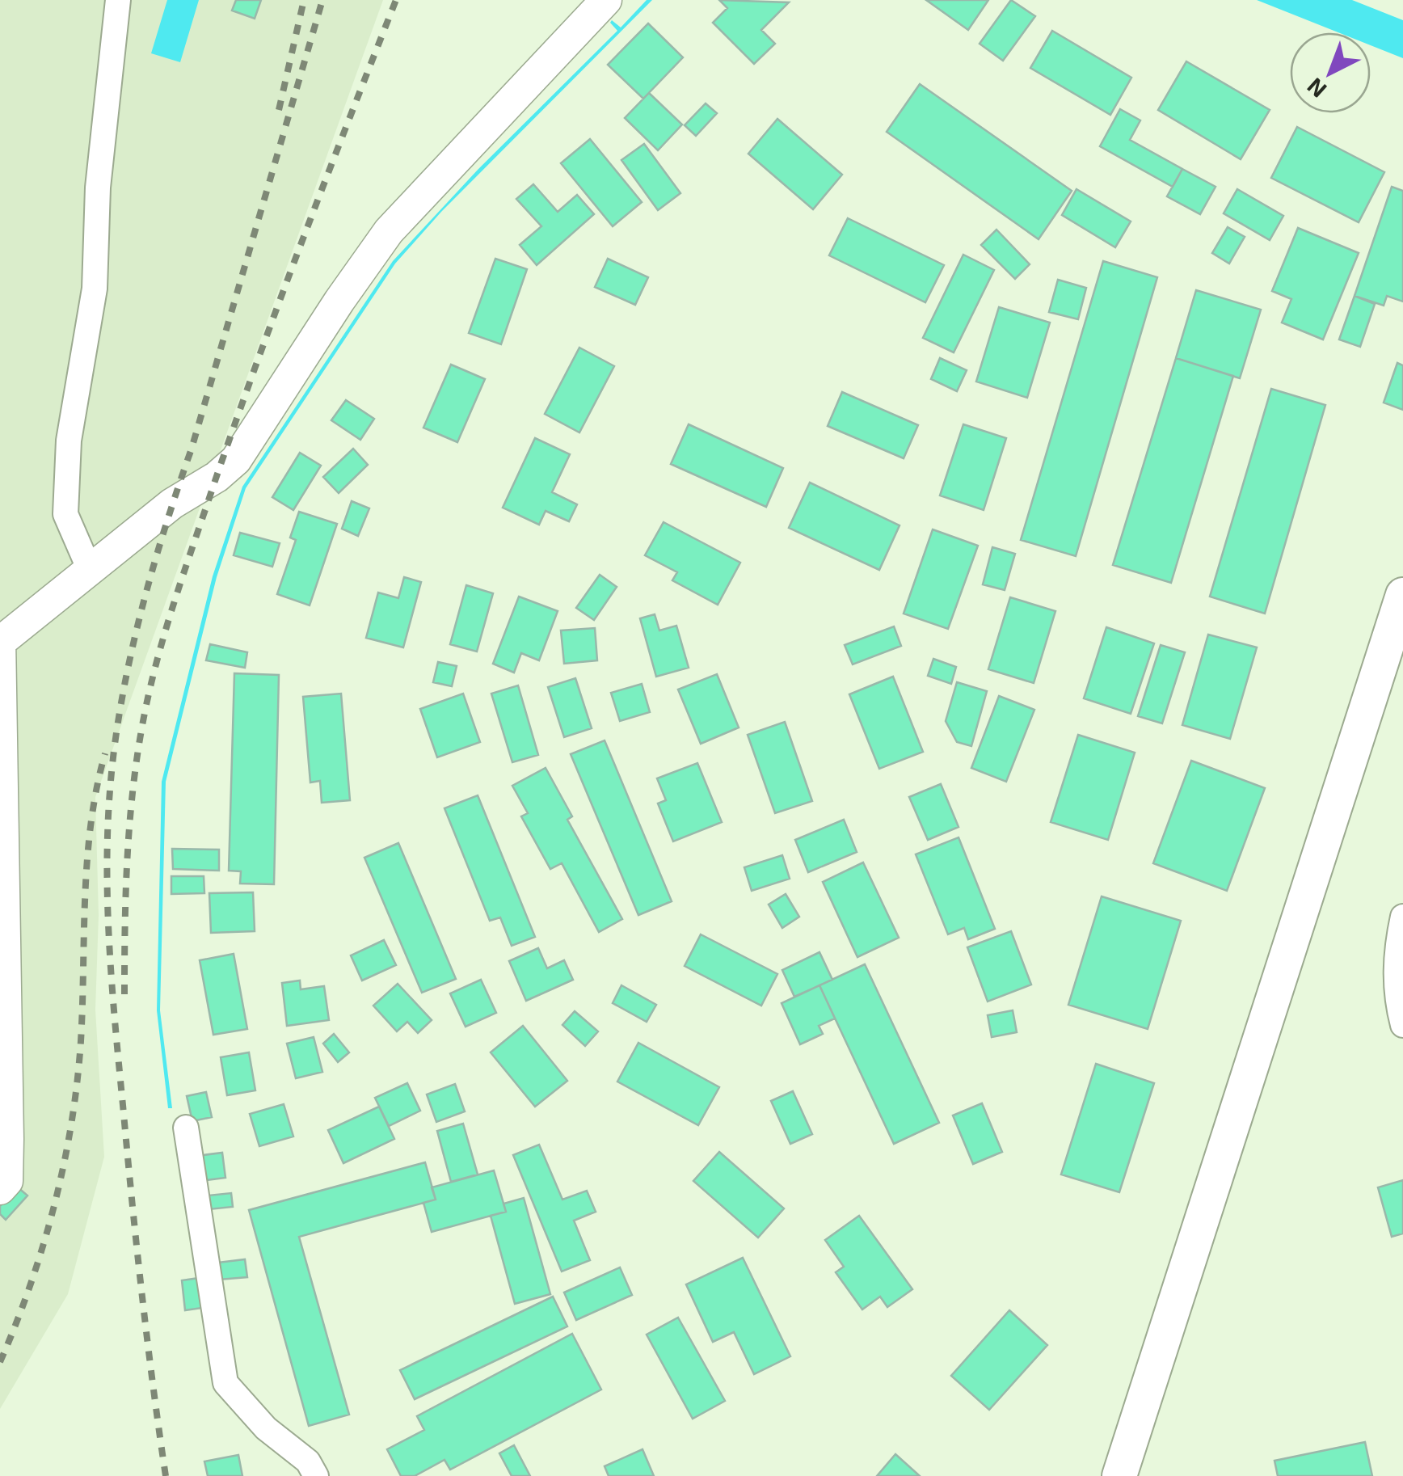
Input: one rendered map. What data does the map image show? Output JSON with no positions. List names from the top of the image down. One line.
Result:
{"north":"bottom left"}
